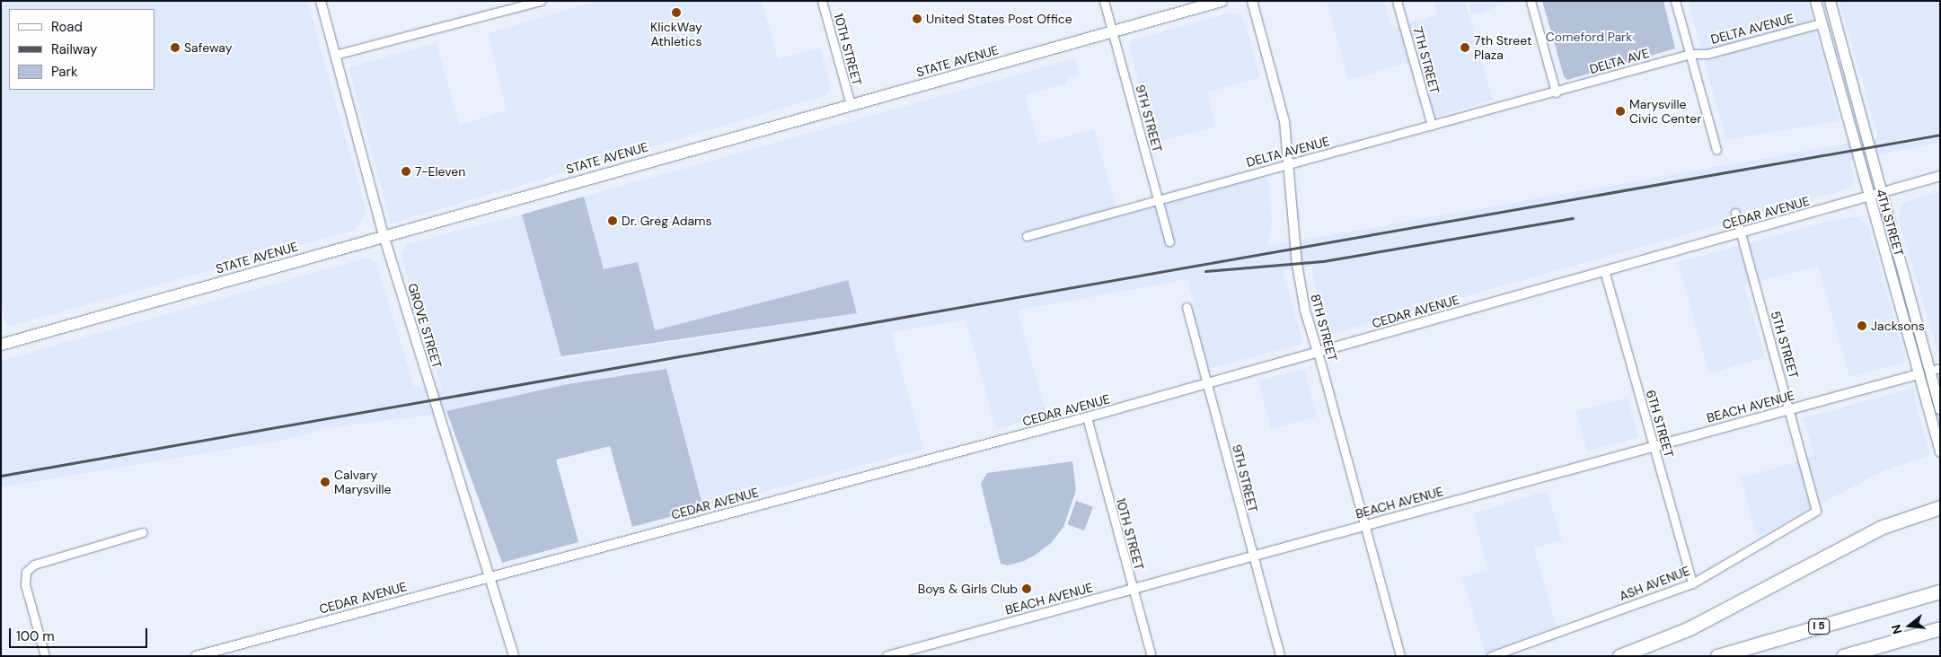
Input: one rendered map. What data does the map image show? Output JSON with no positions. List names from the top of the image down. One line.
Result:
{"streets":{"highway":["I 5"],"main road":["STATE AVENUE","4TH STREET"],"street":["DELTA AVENUE","10TH STREET","7TH STREET","DELTA AVE","9TH STREET","CEDAR AVENUE","GROVE STREET","8TH STREET","5TH STREET","BEACH AVENUE","6TH STREET","ASH AVENUE"]},"crossings":[["DELTA AVENUE","7TH STREET"],["DELTA AVENUE","DELTA AVE"],["DELTA AVENUE","9TH STREET"],["DELTA AVENUE","4TH STREET"],["DELTA AVENUE","8TH STREET"],["10TH STREET","STATE AVENUE"],["10TH STREET","CEDAR AVENUE"],["10TH STREET","BEACH AVENUE"],["STATE AVENUE","9TH STREET"],["STATE AVENUE","GROVE STREET"],["9TH STREET","CEDAR AVENUE"],["9TH STREET","BEACH AVENUE"],["CEDAR AVENUE","4TH STREET"],["CEDAR AVENUE","GROVE STREET"],["CEDAR AVENUE","8TH STREET"],["CEDAR AVENUE","5TH STREET"],["CEDAR AVENUE","6TH STREET"],["4TH STREET","BEACH AVENUE"],["8TH STREET","BEACH AVENUE"],["5TH STREET","BEACH AVENUE"],["5TH STREET","ASH AVENUE"],["BEACH AVENUE","6TH STREET"],["6TH STREET","ASH AVENUE"]],"parks":["Comeford Park"],"places":["KlickWay Athletics","United States Post Office","Safeway","7th Street Plaza","Marysville Civic Center","7-Eleven","Dr. Greg Adams","Jacksons","Calvary Marysville","Boys & Girls Club"],"legend":["Road","Railway","Park"],"scale_bar":"100 m","north":"left"}
